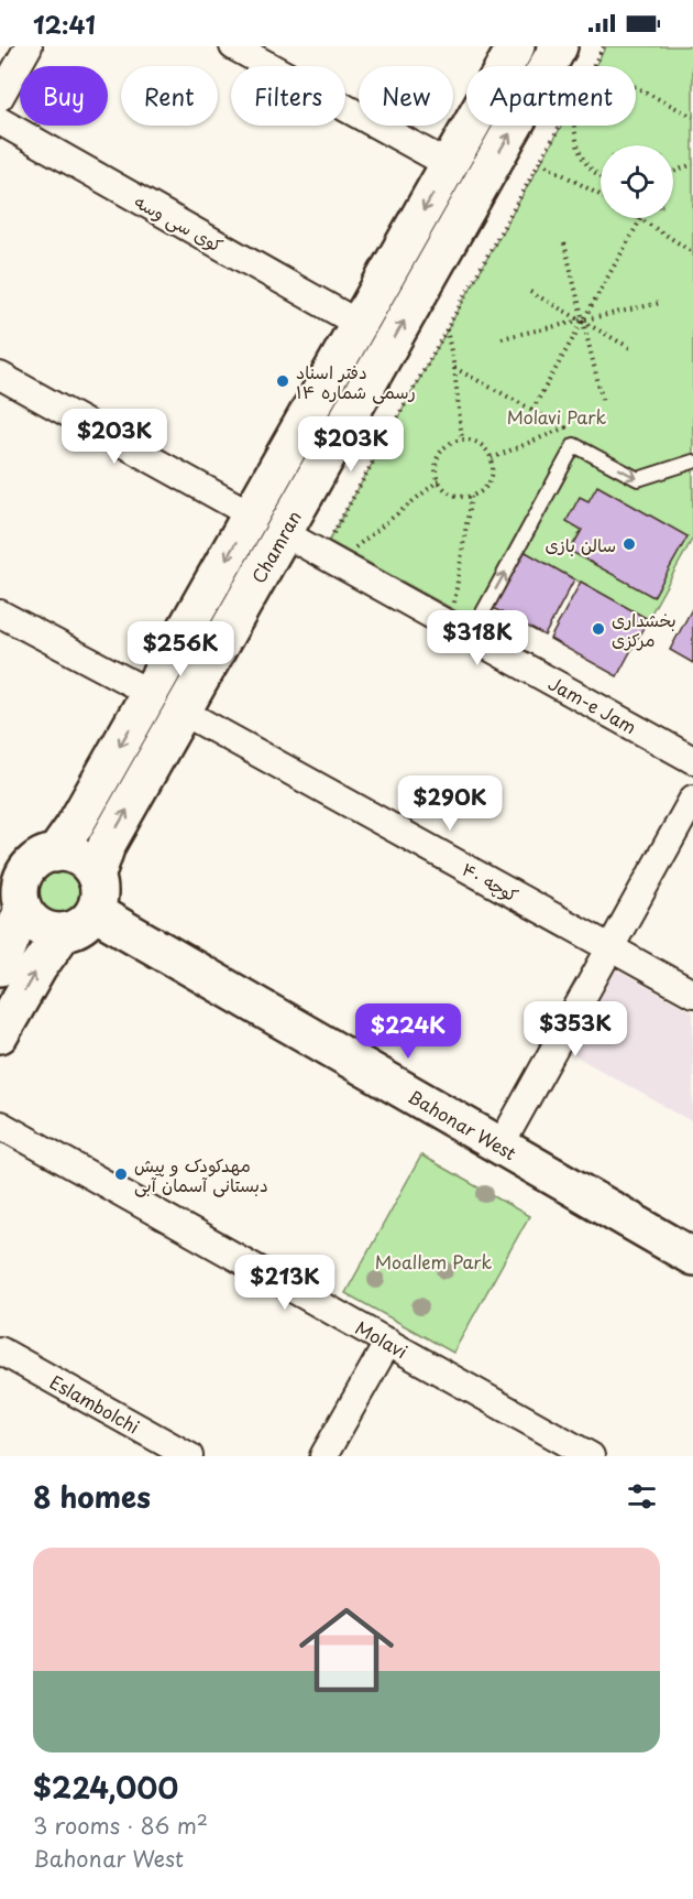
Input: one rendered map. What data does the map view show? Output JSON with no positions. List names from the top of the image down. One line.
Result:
{"streets":{"street":["کوی سی وسه","Chamran","Jam-e Jam","کوچه ۴۰","Bahonar West","Molavi","Eslambolchi"]},"crossings":[["کوی سی وسه","Chamran"],["Chamran","Jam-e Jam"],["Chamran","کوچه ۴۰"],["Chamran","Bahonar West"]],"parks":["Molavi Park","Moallem Park"],"places":["دفتر اسناد رسمی شماره ۱۴","سالن بازی","بخشداری مرکزی","مهدکودک و پیش دبستانی آسمان آبی"],"page":{"status":"12:41","chip":["Buy","Rent","Filters","New","Apartment"],"price":["$203K","$203K","$318K","$256K","$290K","$353K","$224K","$213K"],"heading":"8 homes","list":[{"name":"$224,000","note":"3 rooms · 86 m² · Bahonar West"}]}}
